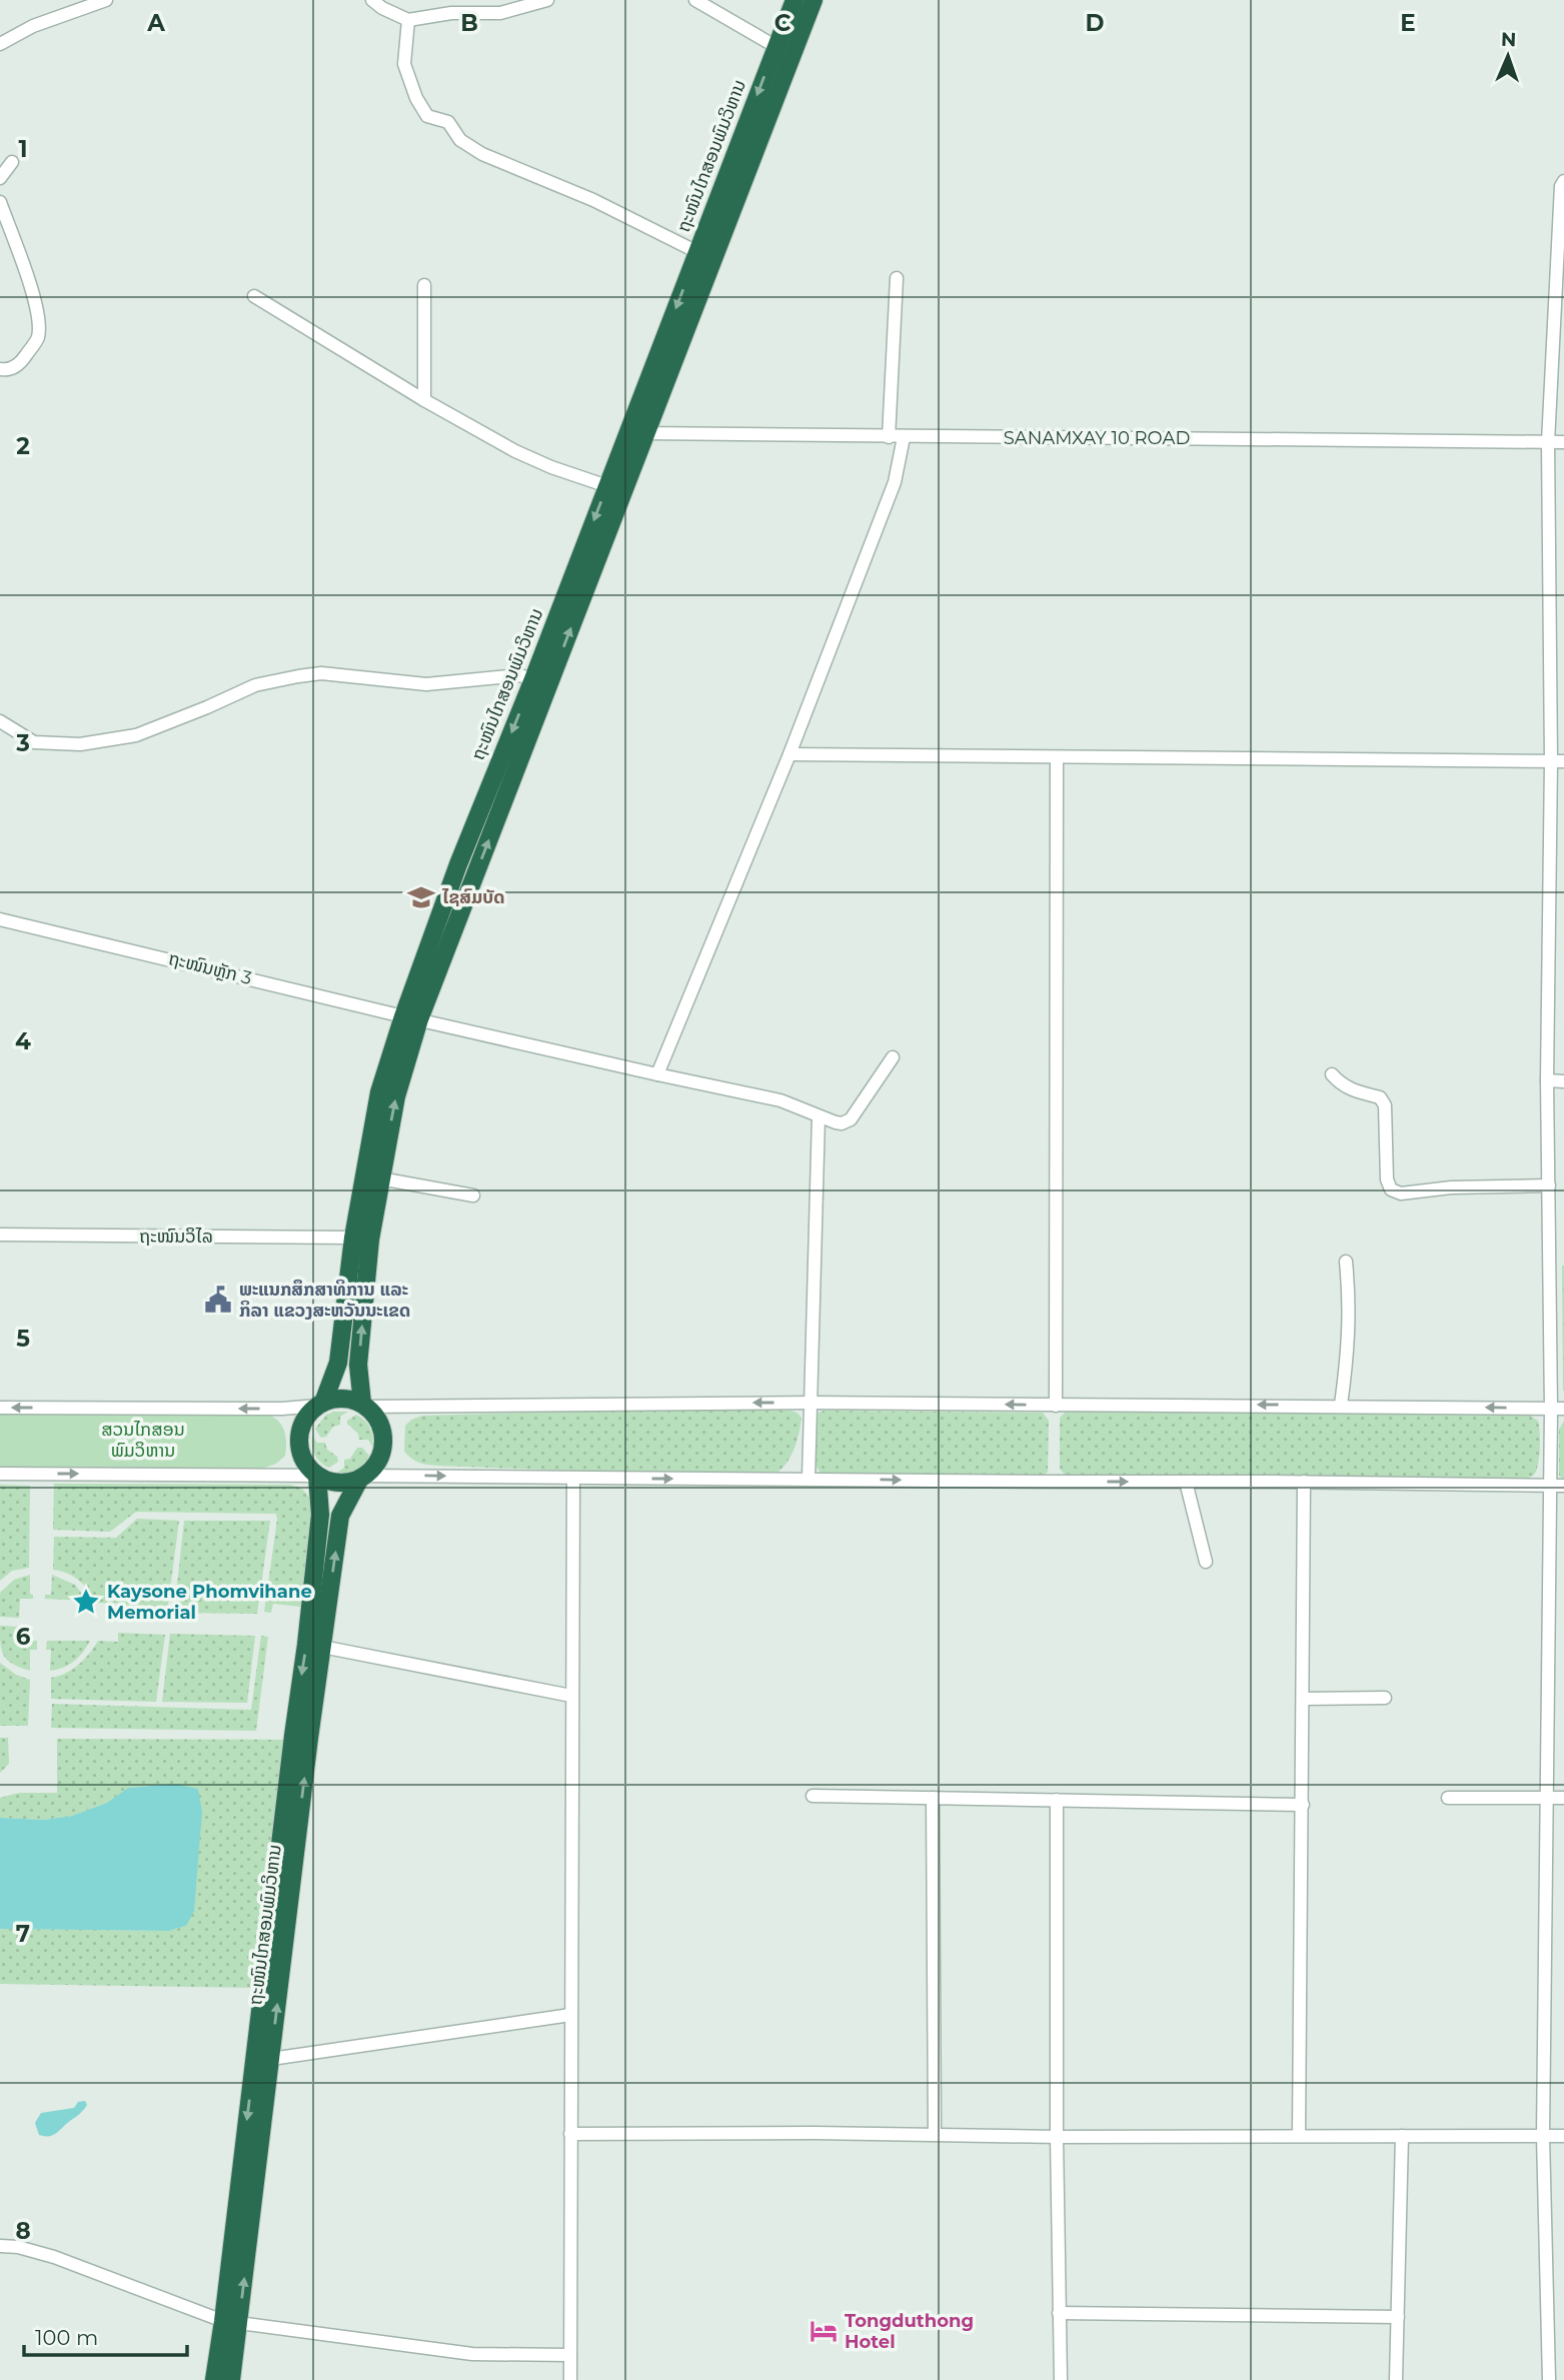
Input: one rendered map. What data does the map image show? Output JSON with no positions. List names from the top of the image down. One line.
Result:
{"streets":{"highway":["ຖະໜົນໄກສອນພົມວິຫານ"],"street":["SANAMXAY 10 ROAD","ຖະໜົນຫຼັກ 3","ຖະໜົນວິໄລ"]},"crossings":[["ຖະໜົນໄກສອນພົມວິຫານ","SANAMXAY 10 ROAD"],["ຖະໜົນໄກສອນພົມວິຫານ","ຖະໜົນຫຼັກ 3"],["ຖະໜົນໄກສອນພົມວິຫານ","ຖະໜົນວິໄລ"]],"parks":["ສວນໄກສອນ ພົມວິຫານ"],"places":{"school or university":["ໄຊສົມບັດ"],"public building":["ພະແນກສຶກສາທິການ ແລະ ກິລາ ແຂວງສະຫວັນນະເຂດ"],"place":["Kaysone Phomvihane Memorial"],"hotel":["Tongduthong Hotel"]},"scale_bar":"100 m","north":"top","grid":{"columns":["A","B","C","D","E"],"rows":["1","2","3","4","5","6","7","8"]}}
